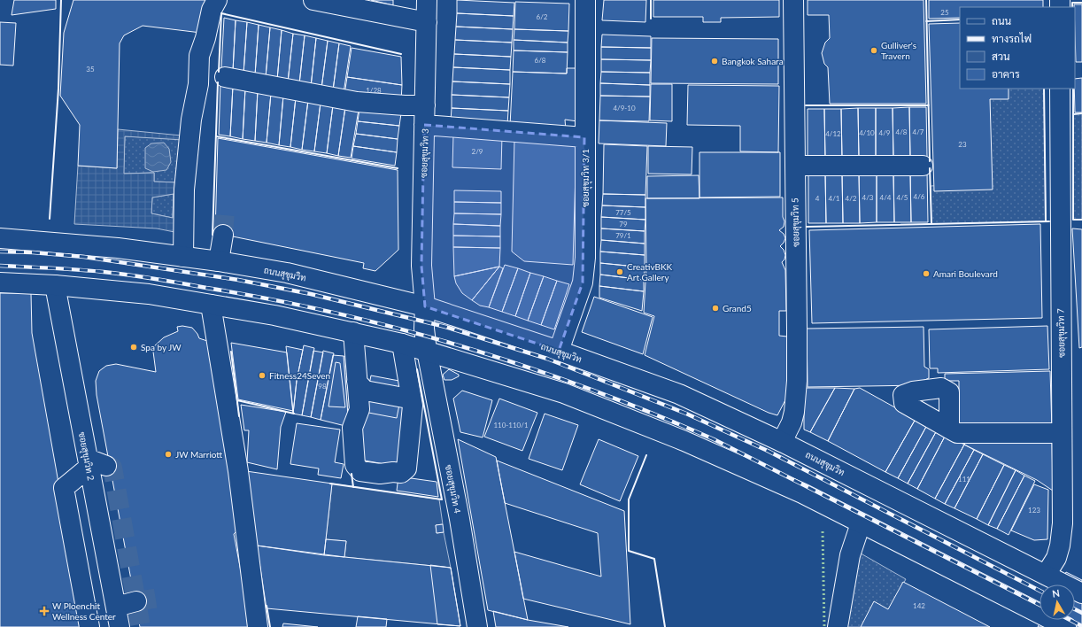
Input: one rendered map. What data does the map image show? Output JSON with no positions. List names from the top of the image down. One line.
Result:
{"streets":{"street":["ซอยสุขุมวิท 3","ซอยสุขุมวิท 3/1","ซอยสุขุมวิท 5","ถนนสุขุมวิท","ซอยสุขุมวิท 7","ซอยสุขุมวิท 2","ซอยสุขุมวิท 4"]},"crossings":[["ซอยสุขุมวิท 3","ถนนสุขุมวิท"],["ซอยสุขุมวิท 3","ซอยสุขุมวิท 4"],["ซอยสุขุมวิท 3/1","ถนนสุขุมวิท"],["ซอยสุขุมวิท 5","ถนนสุขุมวิท"],["ถนนสุขุมวิท","ซอยสุขุมวิท 7"]],"places":{"other":["Gulliver's Travern","Bangkok Sahara","CreativBKK Art Gallery","Amari Boulevard","Grand5","Spa by JW","Fitness24Seven","JW Marriott"],"health":["W Ploenchit Wellness Center"]},"house_numbers":["25","6/2","6/8","35","1/28","4/9-10","4/8","4/7","4/10","4/9","4/12","23","2/9","4/6","4/3","4/4","4/5","4","4/1","4/2","77/5","79","79/1","98","110-110/1","111","123","142"],"legend":["ถนน","ทางรถไฟ","สวน","อาคาร"],"north":"top"}
